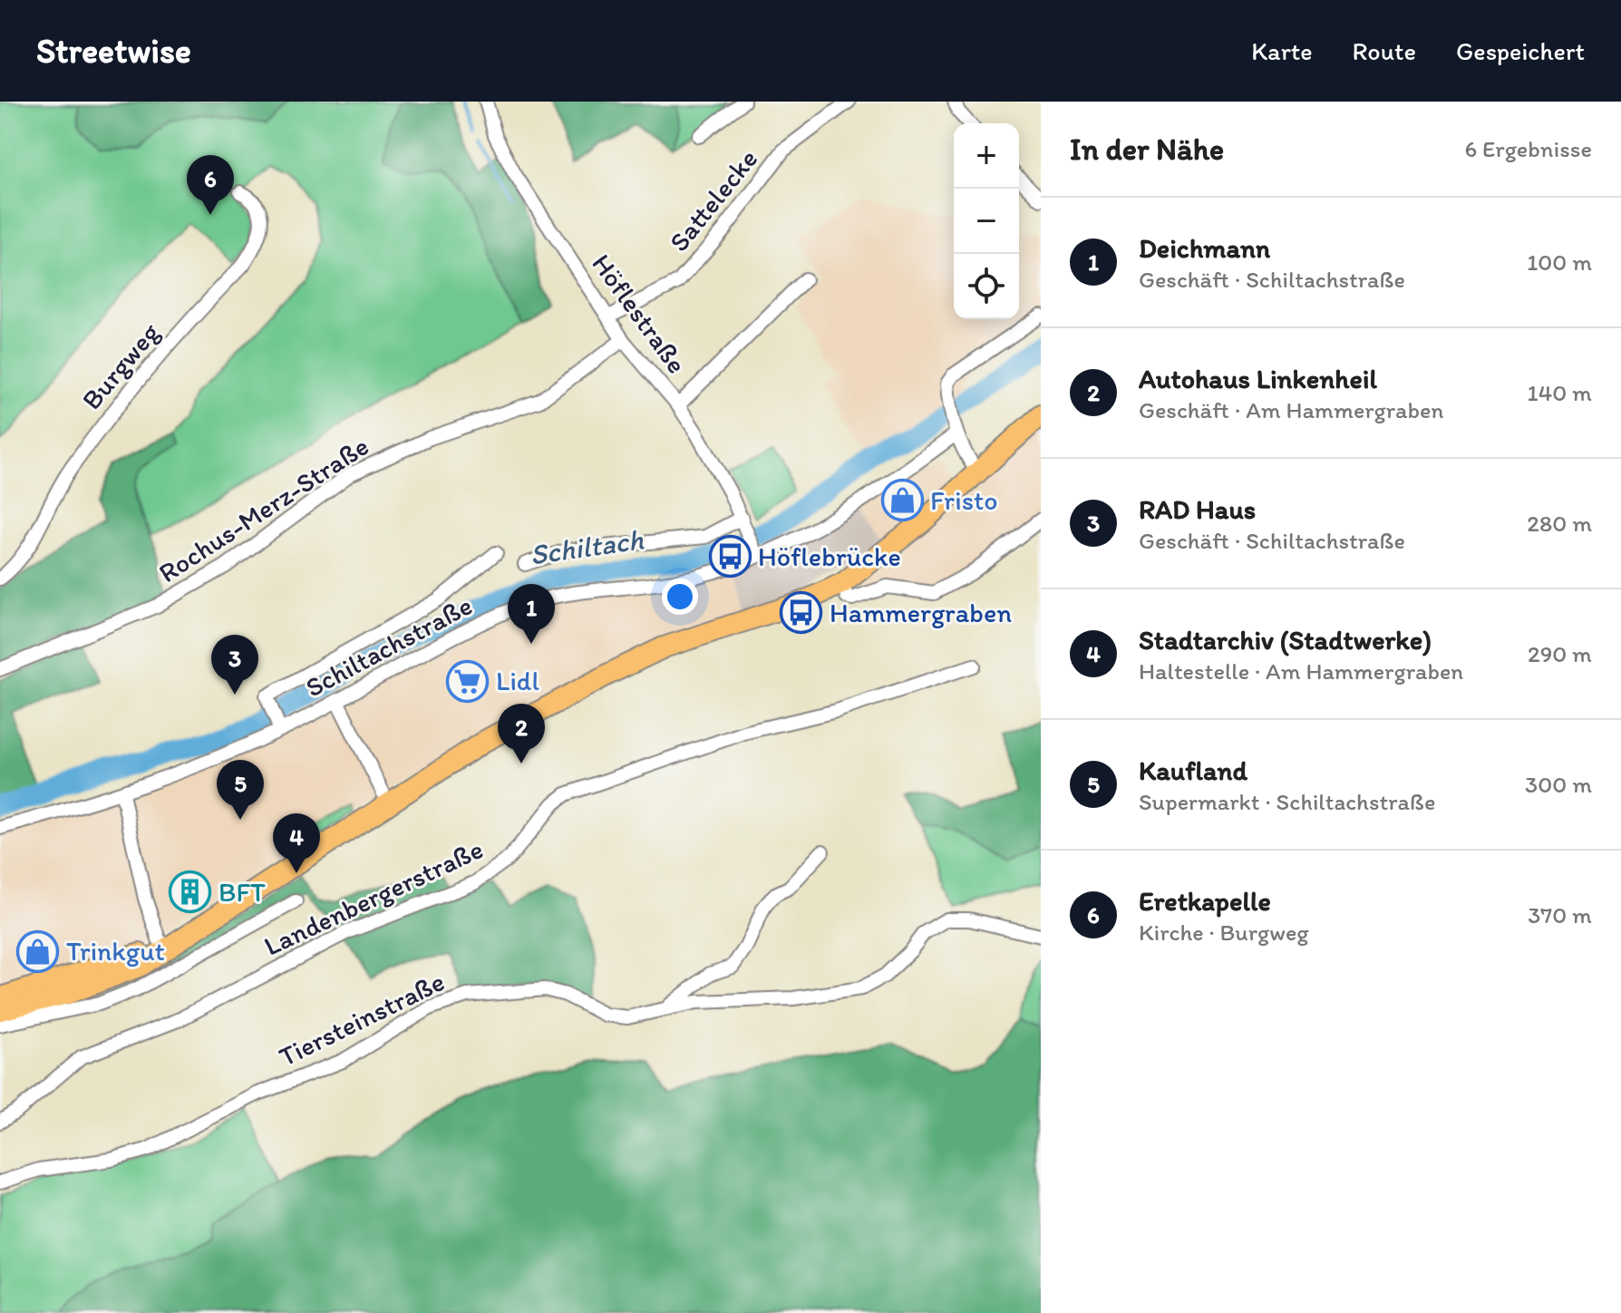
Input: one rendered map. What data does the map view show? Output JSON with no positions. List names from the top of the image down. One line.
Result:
{"streets":{"street":["Sattelecke","Höflestraße","Burgweg","Rochus-Merz-Straße","Schiltachstraße","Landenbergerstraße","Tiersteinstraße"]},"crossings":[["Sattelecke","Höflestraße"],["Höflestraße","Rochus-Merz-Straße"],["Höflestraße","Schiltachstraße"]],"water":["Schiltach"],"places":{"shop":["Fristo","Trinkgut"],"bus stop":["Höflebrücke","Hammergraben"],"supermarket":["Lidl"],"building":["BFT"]},"page":{"header":"Streetwise","nav":["Karte","Route","Gespeichert"],"heading":["In der Nähe","6 Ergebnisse"],"map_buttons":["+","−"],"pins":["6","1","3","2","5","4"],"list":[{"mark":"1","name":"Deichmann","note":"Geschäft · Schiltachstraße","value":"100 m"},{"mark":"2","name":"Autohaus Linkenheil","note":"Geschäft · Am Hammergraben","value":"140 m"},{"mark":"3","name":"RAD Haus","note":"Geschäft · Schiltachstraße","value":"280 m"},{"mark":"4","name":"Stadtarchiv (Stadtwerke)","note":"Haltestelle · Am Hammergraben","value":"290 m"},{"mark":"5","name":"Kaufland","note":"Supermarkt · Schiltachstraße","value":"300 m"},{"mark":"6","name":"Eretkapelle","note":"Kirche · Burgweg","value":"370 m"}]}}
